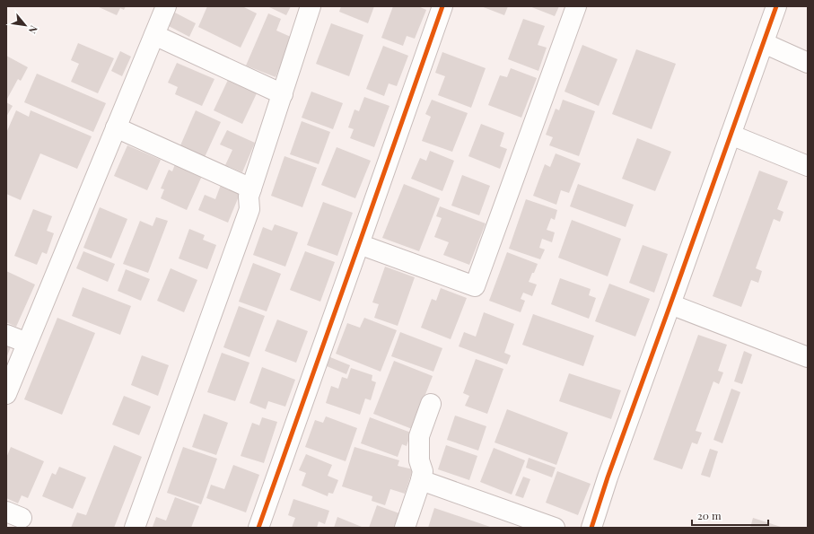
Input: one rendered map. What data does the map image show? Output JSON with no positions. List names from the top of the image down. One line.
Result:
{"scale_bar":"20 m","north":"bottom right"}
